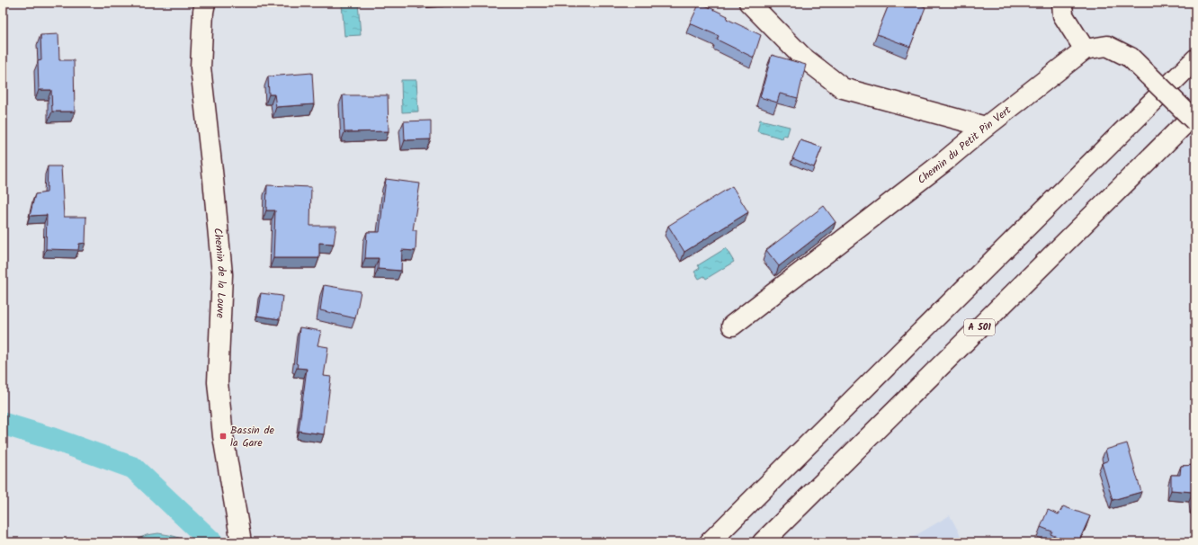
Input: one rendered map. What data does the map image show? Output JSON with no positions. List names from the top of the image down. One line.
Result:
{"streets":{"main road":["Chemin du Petit Pin Vert","Chemin de la Louve","A 501"]},"places":{"transit":["Bassin de la Gare"]}}
